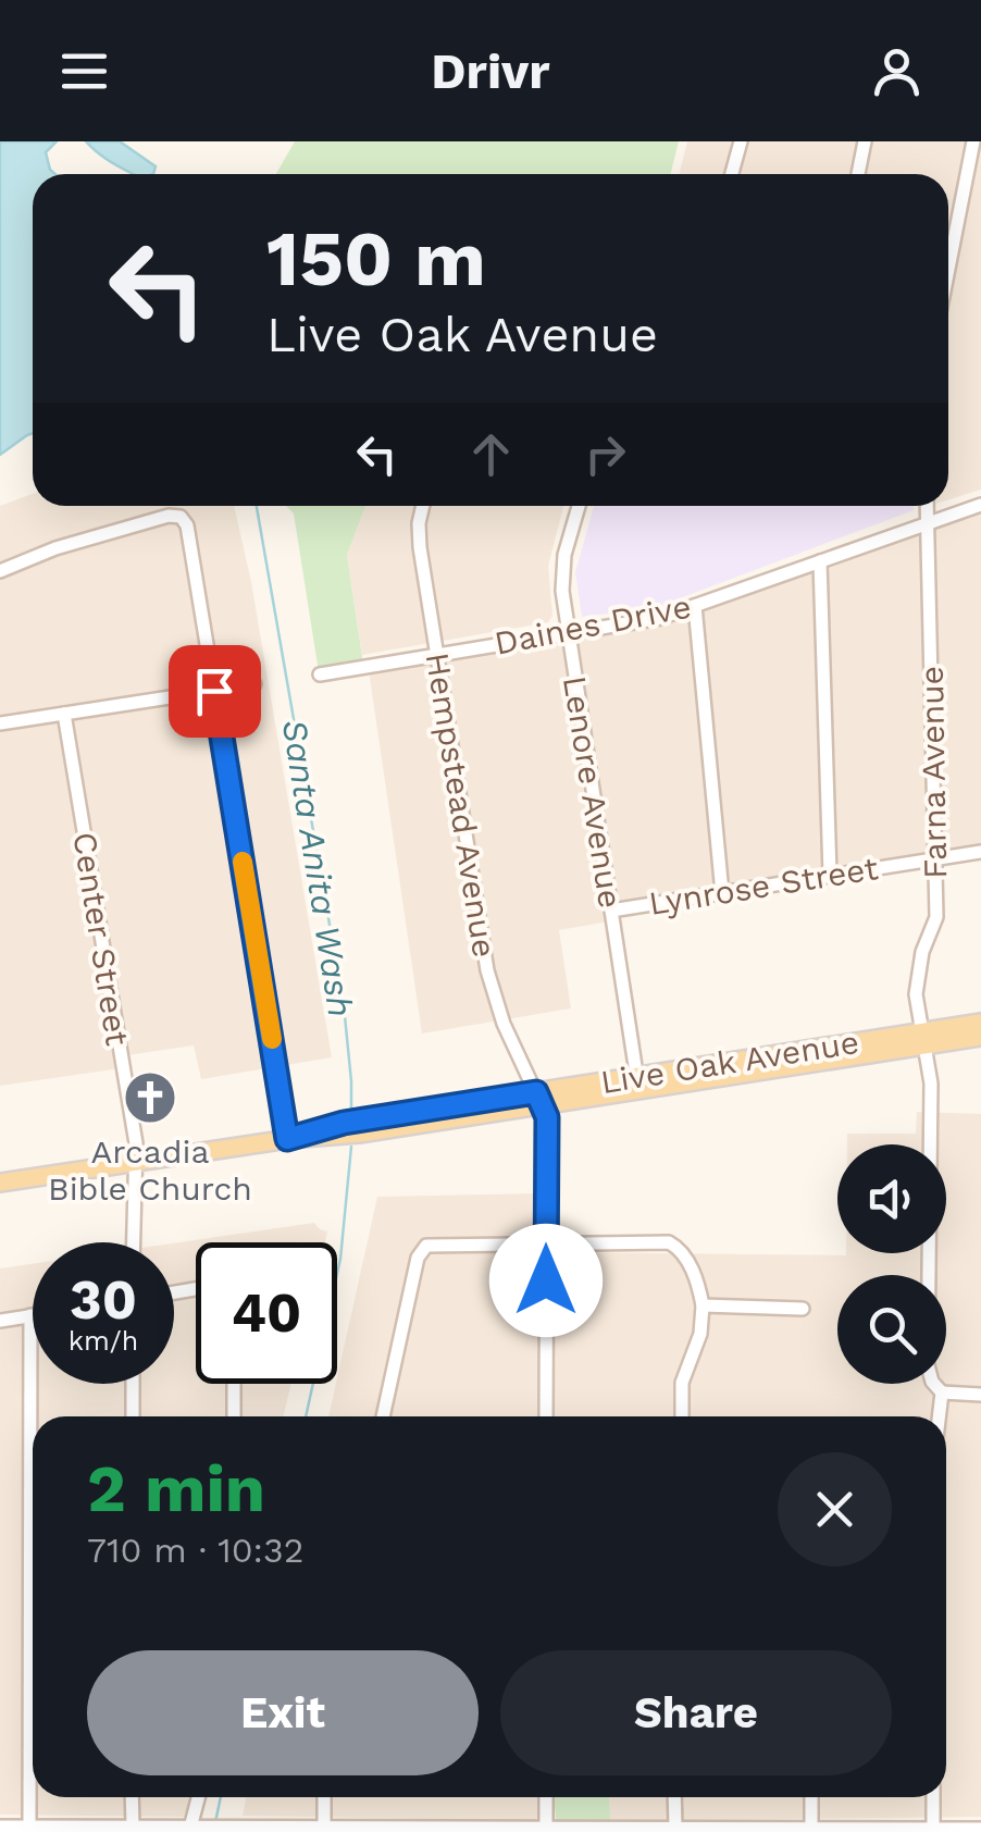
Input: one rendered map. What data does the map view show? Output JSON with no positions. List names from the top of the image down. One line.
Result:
{"streets":{"main road":["Live Oak Avenue"],"street":["Daines Drive","Farna Avenue","Lenore Avenue","Hempstead Avenue","Lynrose Street","Center Street"]},"crossings":[["Daines Drive","Farna Avenue"],["Daines Drive","Lenore Avenue"],["Daines Drive","Hempstead Avenue"],["Farna Avenue","Lynrose Street"],["Farna Avenue","Live Oak Avenue"],["Lenore Avenue","Lynrose Street"],["Lenore Avenue","Live Oak Avenue"],["Hempstead Avenue","Live Oak Avenue"],["Center Street","Live Oak Avenue"]],"water":["Santa Anita Wash"],"places":{"church":["Arcadia Bible Church"]},"page":{"header":"Drivr","turn":["150 m","Live Oak Avenue"],"speed":"30 km/h","limit":"40","heading":["2 min","710 m · 10:32"],"buttons":["Exit","Share"]}}
